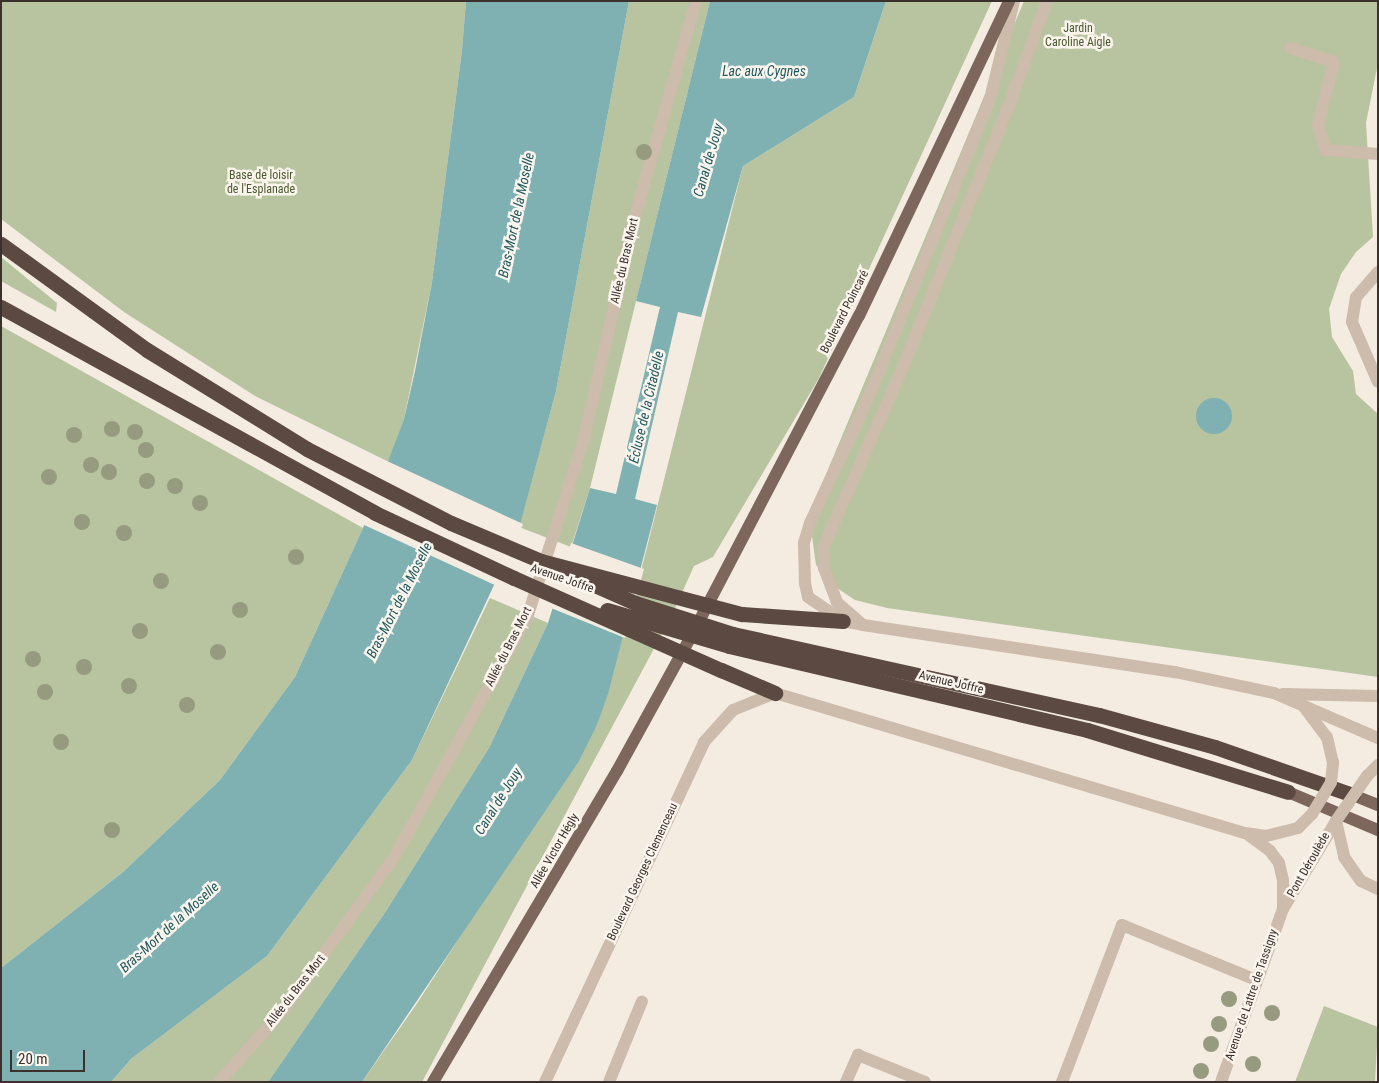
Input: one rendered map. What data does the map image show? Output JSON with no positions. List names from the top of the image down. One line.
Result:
{"streets":{"highway":["Avenue Joffre"],"main road":["Boulevard Poincaré","Allée Victor Hégly"],"street":["Allée du Bras Mort","Pont Déroulède","Boulevard Georges Clemenceau","Avenue de Lattre de Tassigny"]},"crossings":[["Boulevard Poincaré","Allée Victor Hégly"],["Pont Déroulède","Avenue de Lattre de Tassigny"]],"water":["Lac aux Cygnes","Canal de Jouy","Bras-Mort de la Moselle","Écluse de la Citadelle"],"parks":["Jardin Caroline Aigle","Base de loisir de l'Esplanade"],"scale_bar":"20 m"}
